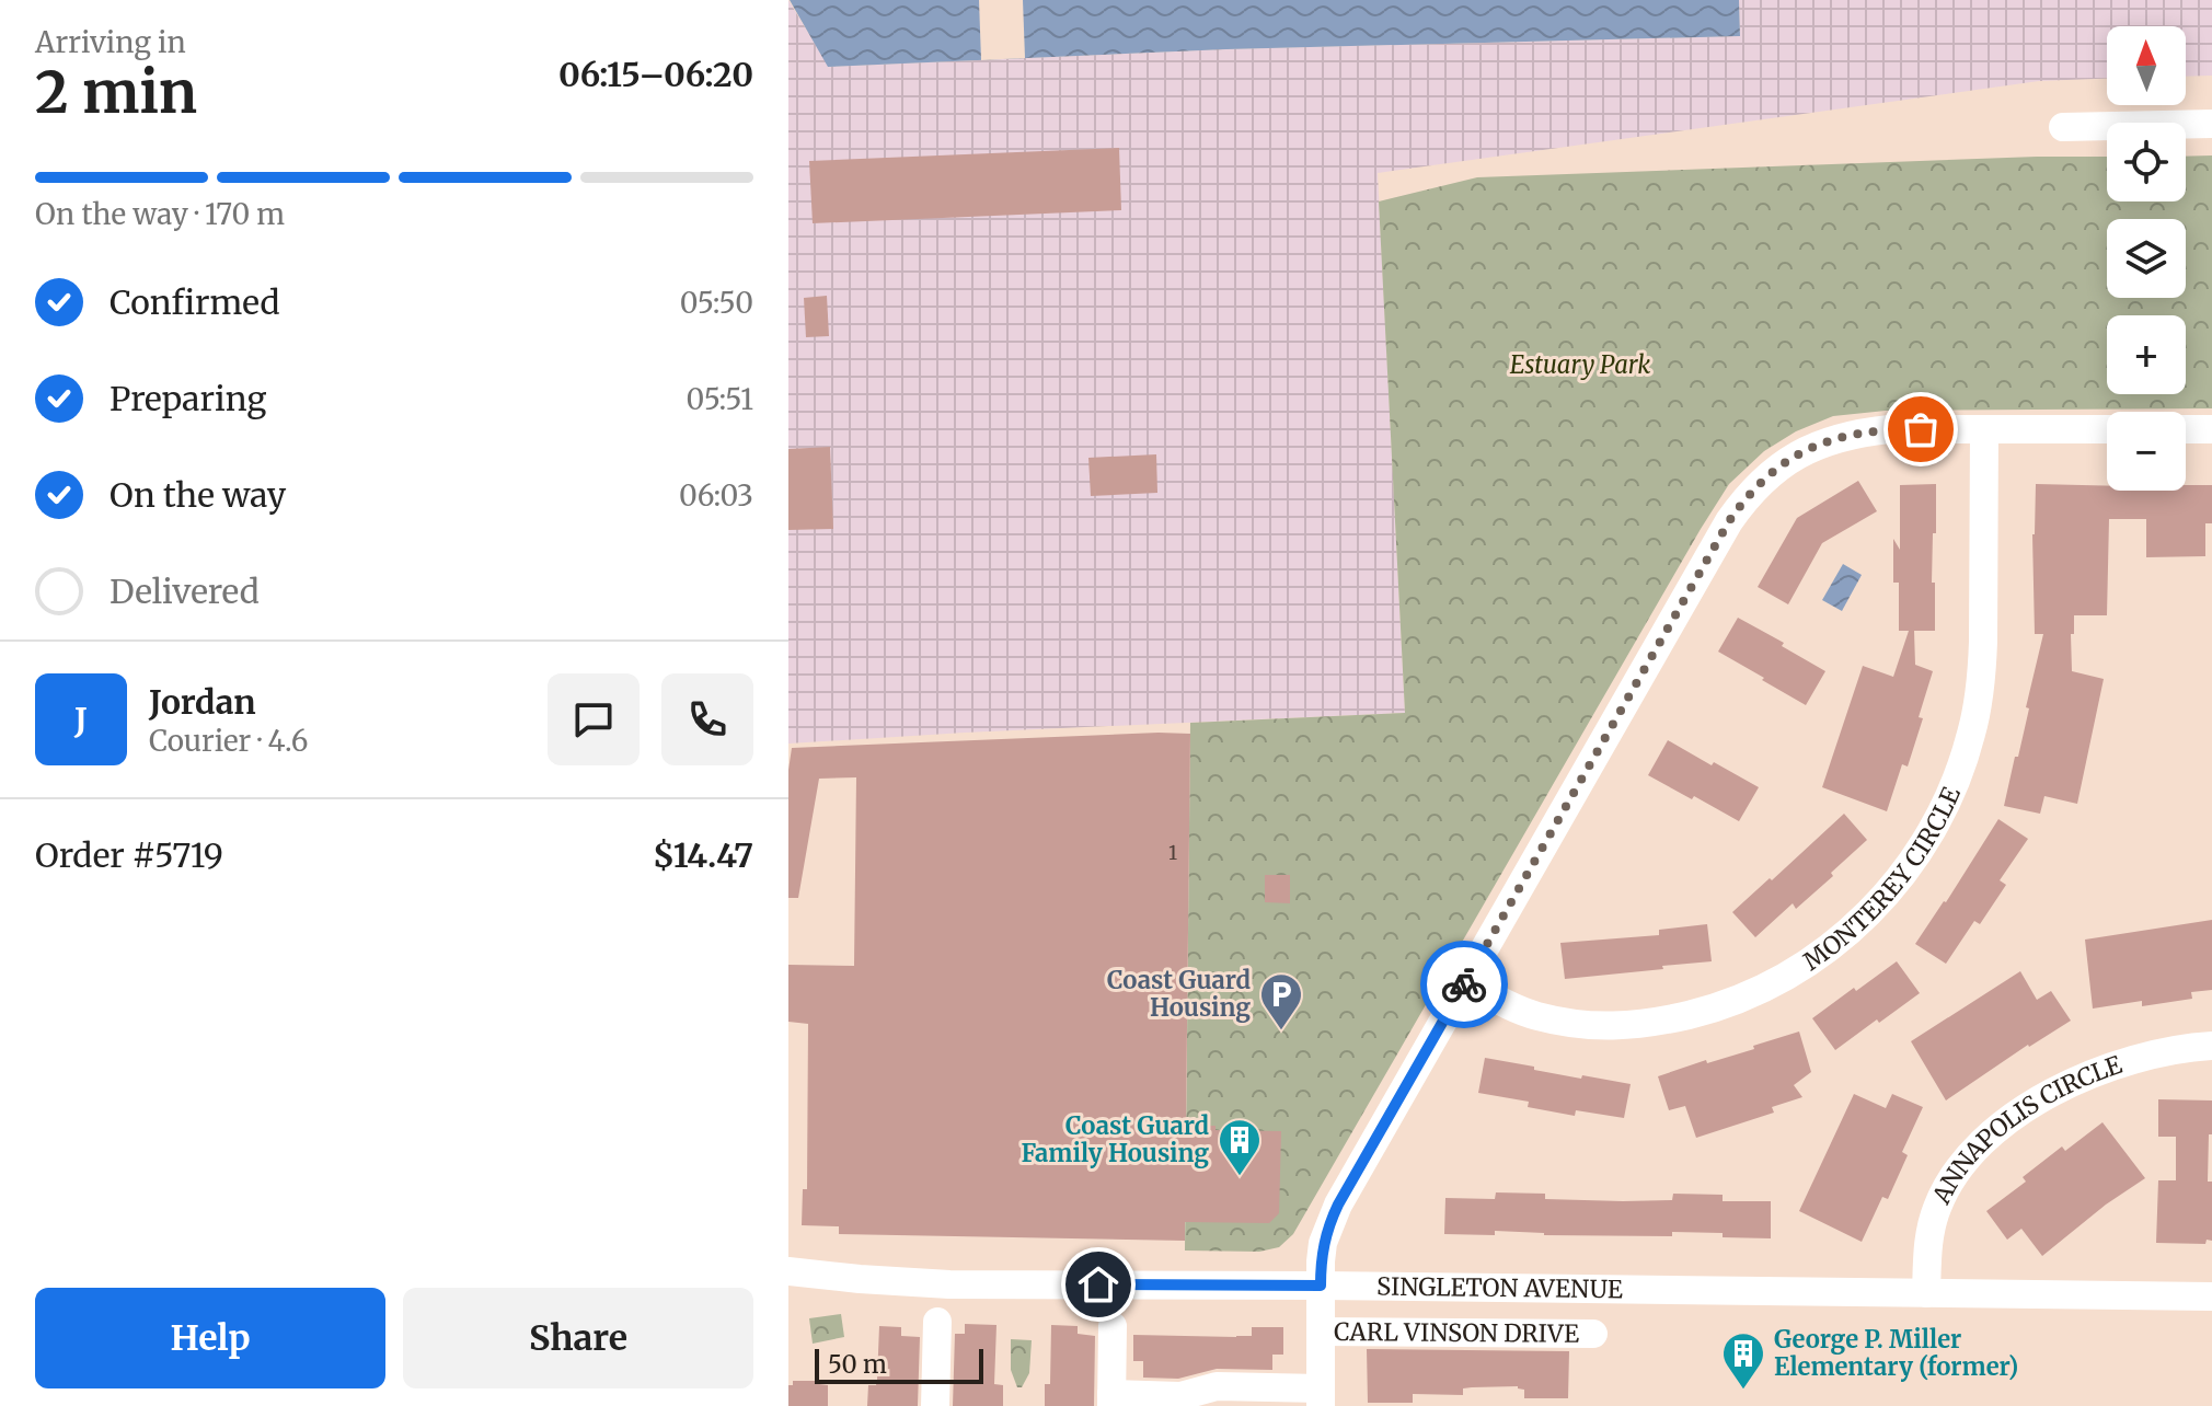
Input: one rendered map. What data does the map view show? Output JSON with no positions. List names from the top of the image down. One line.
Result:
{"streets":{"street":["MONTEREY CIRCLE","ANNAPOLIS CIRCLE","SINGLETON AVENUE","CARL VINSON DRIVE"]},"crossings":[["ANNAPOLIS CIRCLE","SINGLETON AVENUE"]],"parks":["Estuary Park"],"places":{"parking":["Coast Guard Housing"],"building":["Coast Guard Family Housing","George P. Miller Elementary (former)"]},"house_numbers":["1"],"scale_bar":"50 m","north":"top","page":{"heading":["2 min","Arriving in","06:15–06:20"],"panel":["Jordan","Courier · 4.6","Order #5719","$14.47"],"map_buttons":["+","−"],"bar":"On the way · 170 m","list":[["Confirmed","05:50"],["Preparing","05:51"],["On the way","06:03"],"Delivered"],"round":"J","buttons":["Help","Share"],"scale":"50 m"}}
